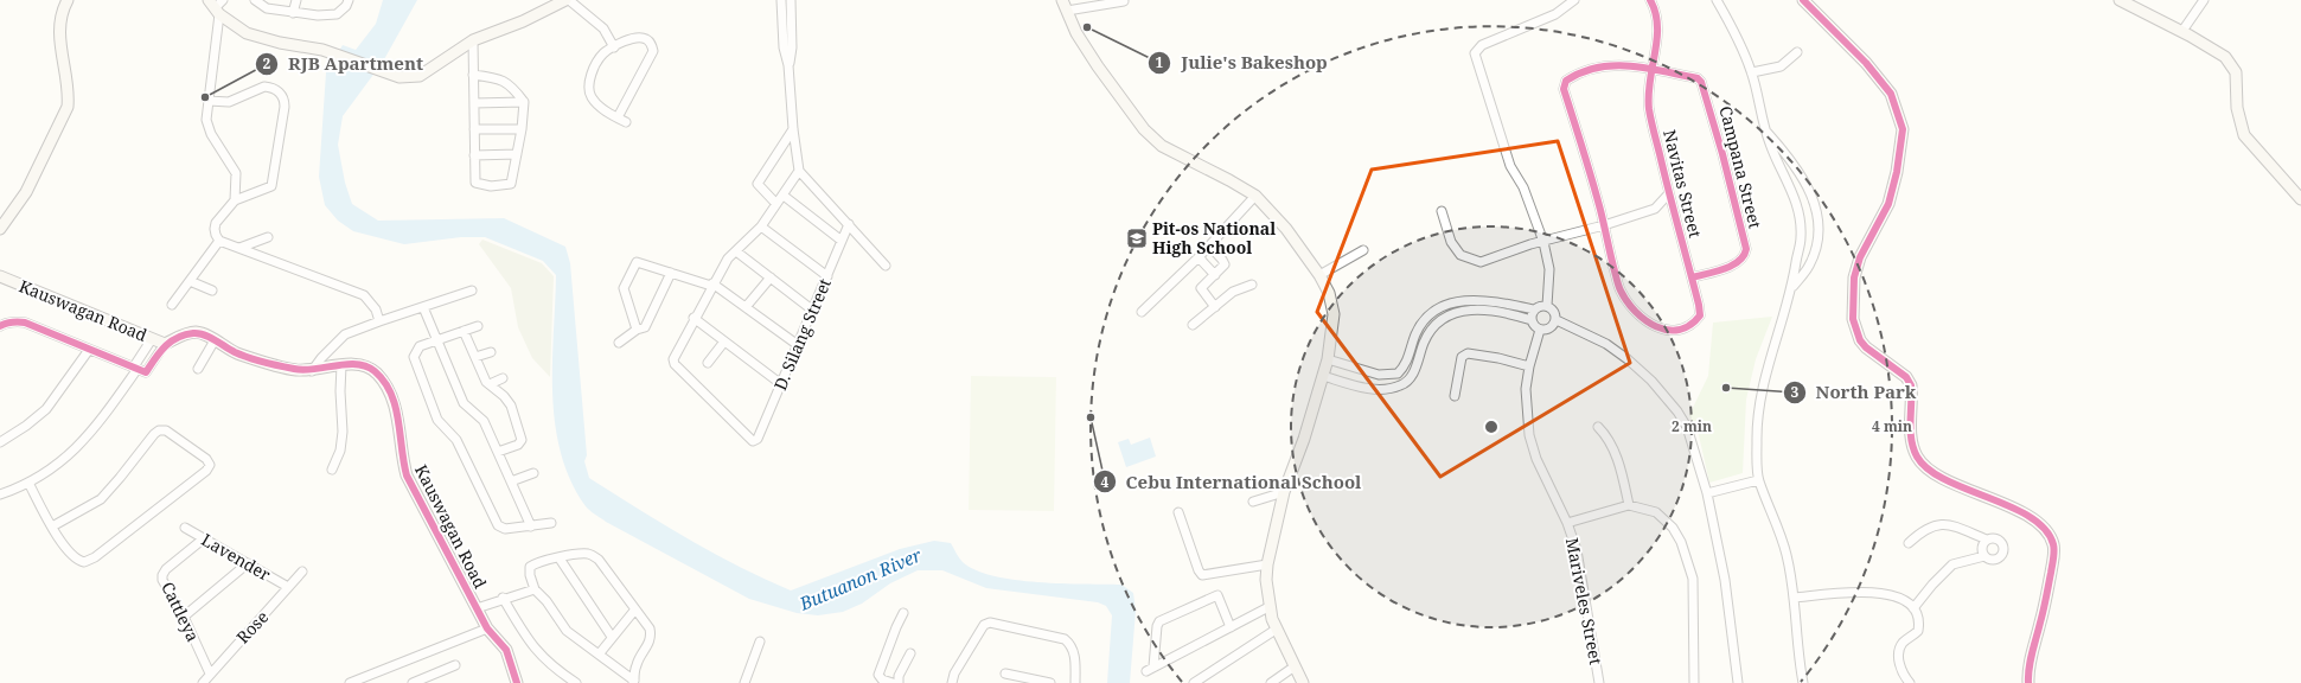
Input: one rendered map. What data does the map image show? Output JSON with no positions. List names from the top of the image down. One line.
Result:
{"streets":{"street":["Campana Street","Navitas Street","Kauswagan Road","D. Silang Street","Lavender","Mariveles Street","Cattleya","Rose"]},"crossings":[["Campana Street","Navitas Street"],["Lavender","Cattleya"],["Lavender","Rose"],["Cattleya","Rose"]],"water":["Butuanon River"],"places":{"other":["Julie's Bakeshop","RJB Apartment","North Park","Cebu International School"],"school or university":["Pit-os National High School"]},"rings":["2 min","4 min"]}
